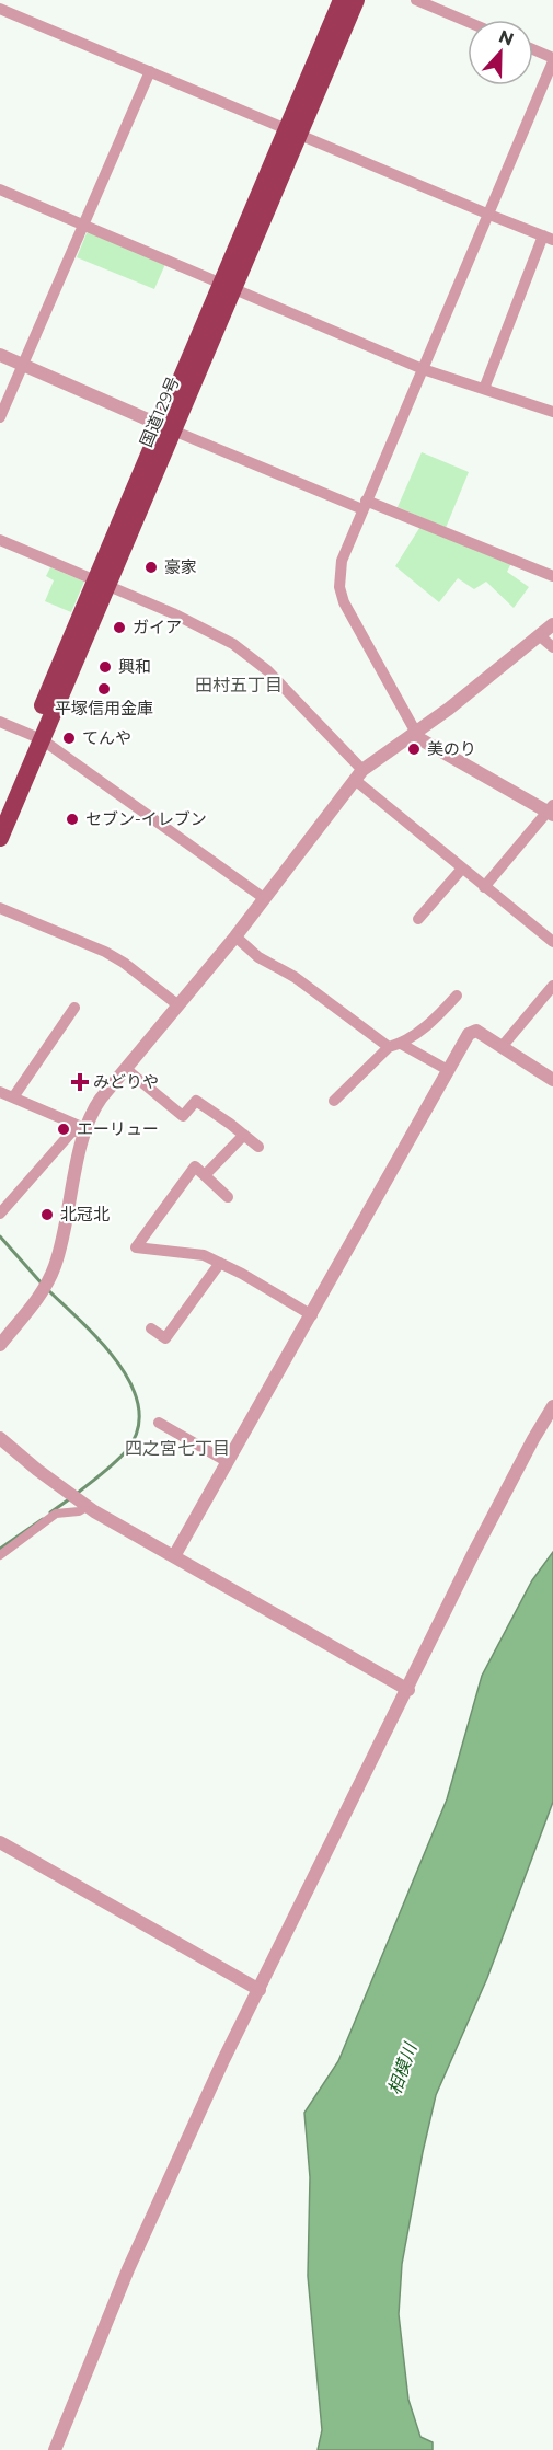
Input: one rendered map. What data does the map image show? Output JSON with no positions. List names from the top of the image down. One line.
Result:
{"streets":{"highway":["国道129号"]},"districts":["田村五丁目","四之宮七丁目"],"water":["相模川"],"places":{"other":["豪家","ガイア","興和","平塚信用金庫","てんや","美のり","セブン-イレブン","エーリュー","北冠北"],"health":["みどりや"]},"north":"top"}
